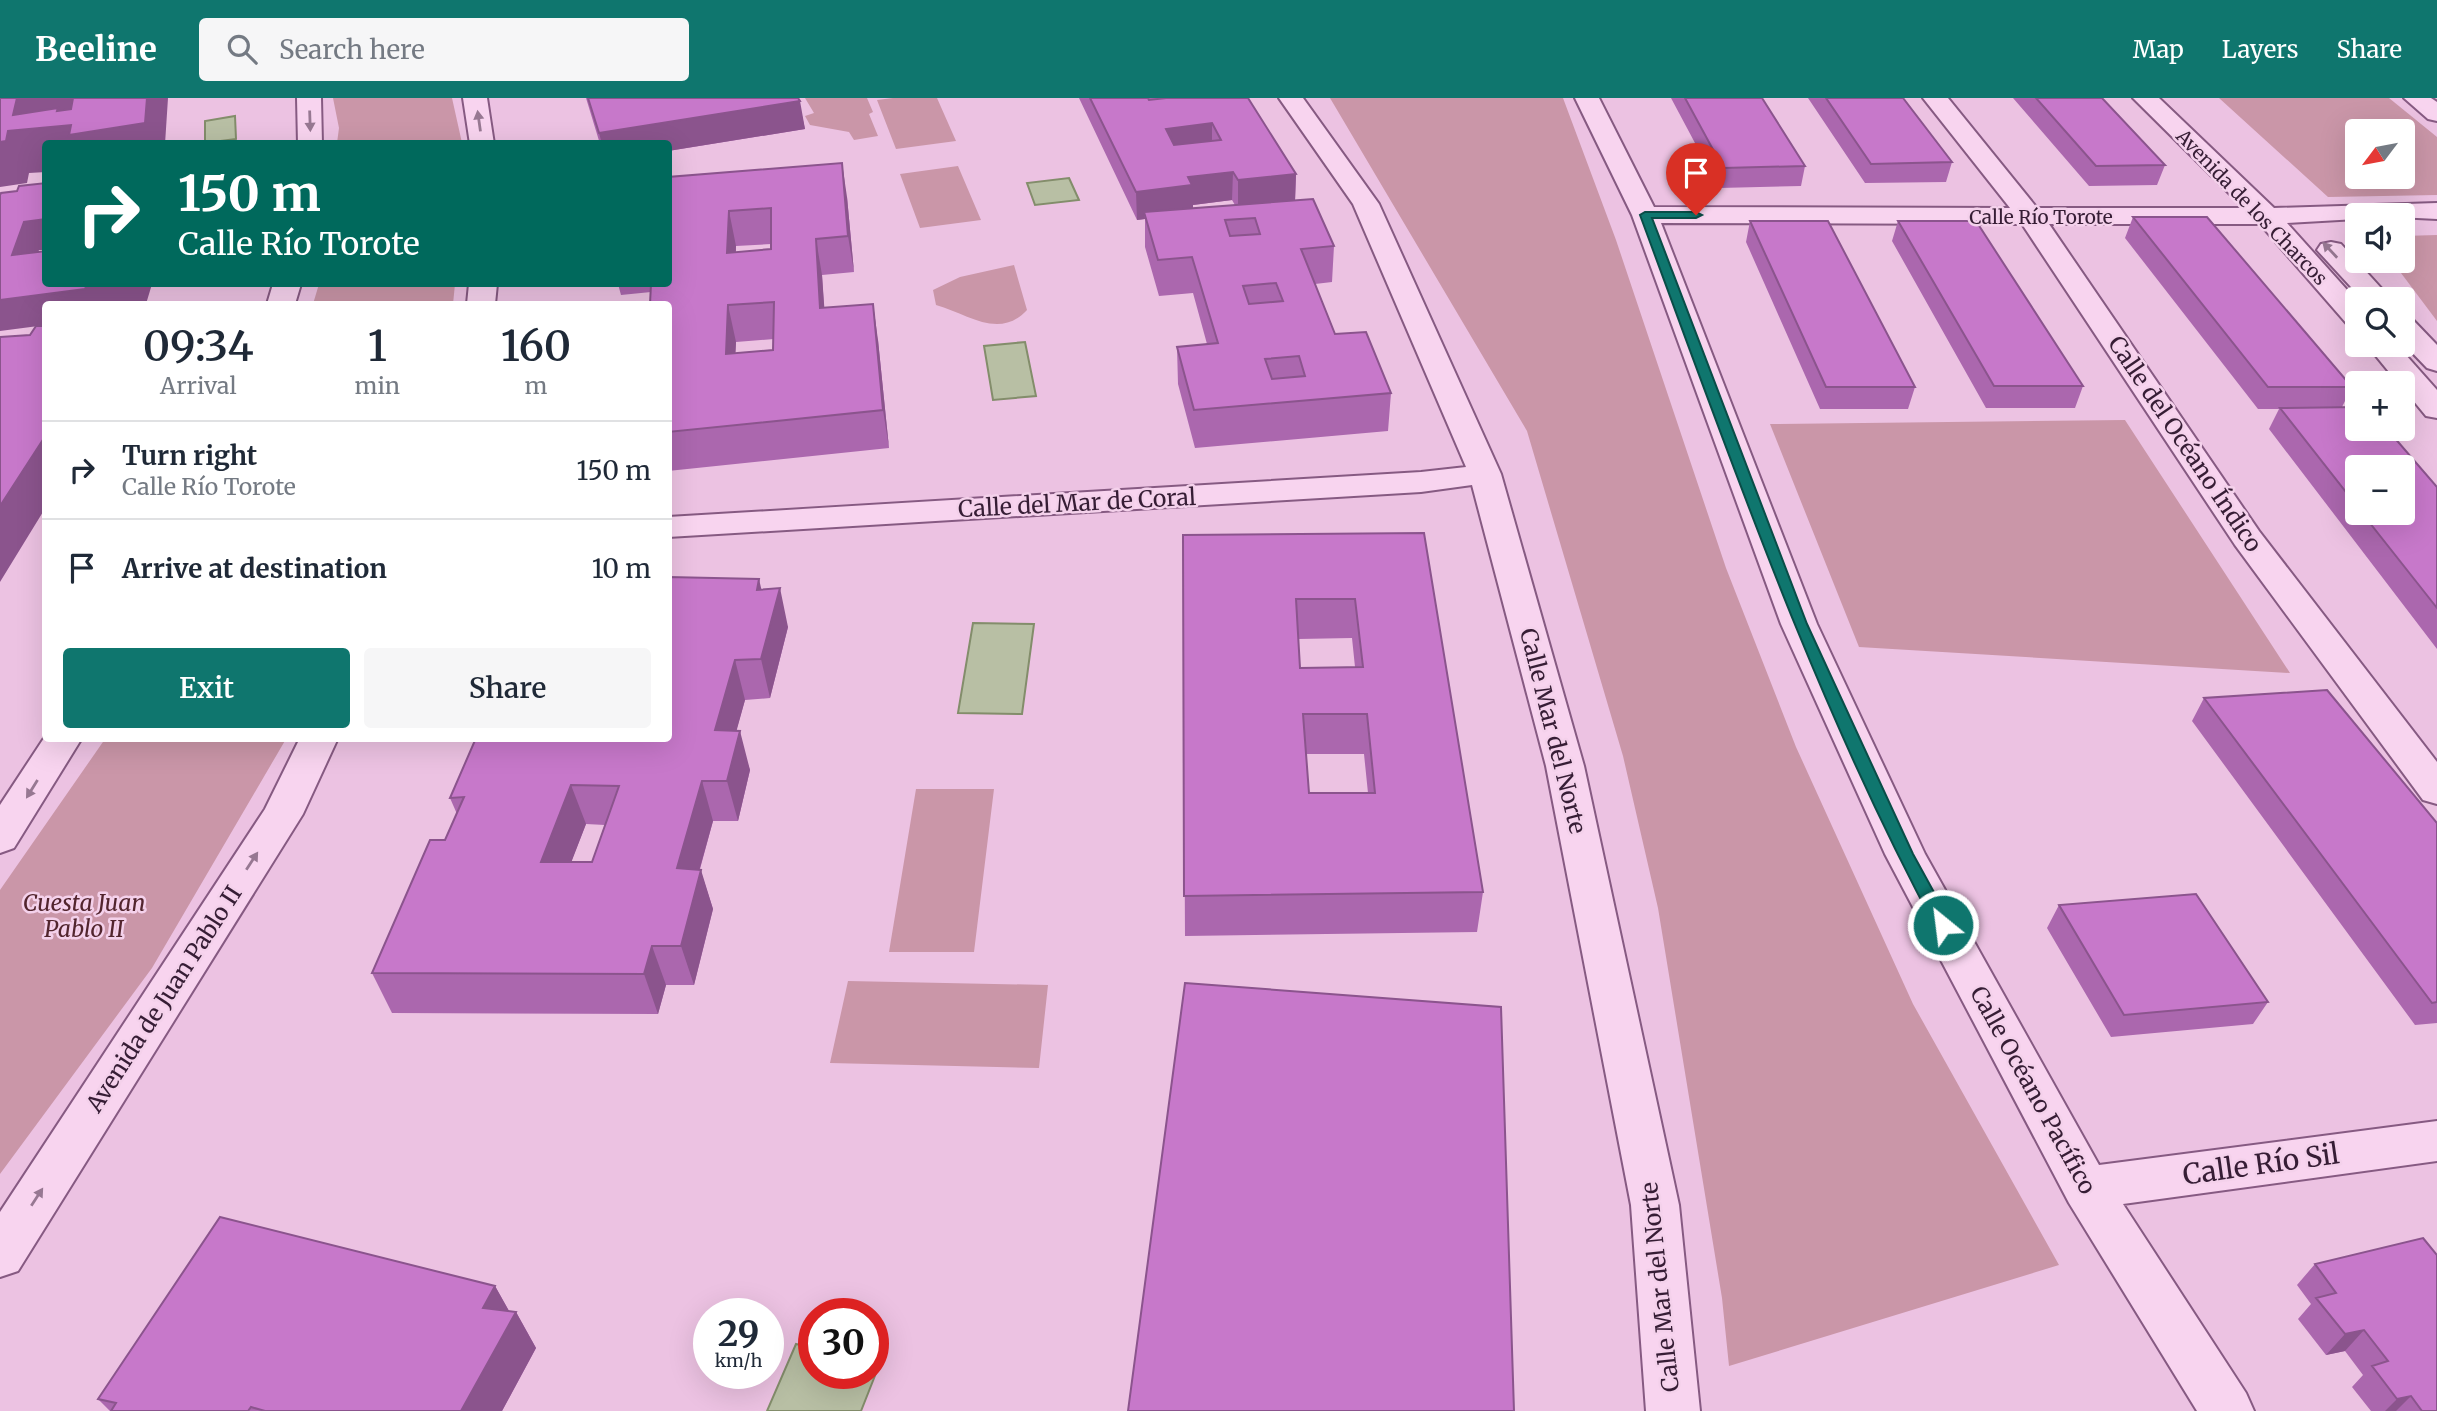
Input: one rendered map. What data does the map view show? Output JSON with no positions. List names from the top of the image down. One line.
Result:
{"streets":{"street":["Avenida de los Charcos","Calle Río Torote","Calle del Océano Índico","Calle del Mar de Coral","Calle Mar del Norte","Avenida de Juan Pablo II","Calle Océano Pacífico","Calle Río Sil"]},"crossings":[["Avenida de los Charcos","Calle Río Torote"],["Calle Río Torote","Calle del Océano Índico"],["Calle Río Torote","Calle Océano Pacífico"],["Calle del Mar de Coral","Calle Mar del Norte"],["Calle Océano Pacífico","Calle Río Sil"]],"one_way":["Avenida de Juan Pablo II"],"parks":["Cuesta Juan Pablo II"],"north":"bottom left","page":{"header":"Beeline","search":"Search here","nav":["Map","Layers","Share"],"map_buttons":["+","−"],"turn":["150 m","Calle Río Torote"],"eta":["09:34","Arrival","1","min","160","m"],"list":[{"name":"Turn right","note":"Calle Río Torote","value":"150 m"},{"name":"Arrive at destination","value":"10 m"}],"buttons":["Exit","Share"],"speed":"29 km/h","limit":"30"}}
